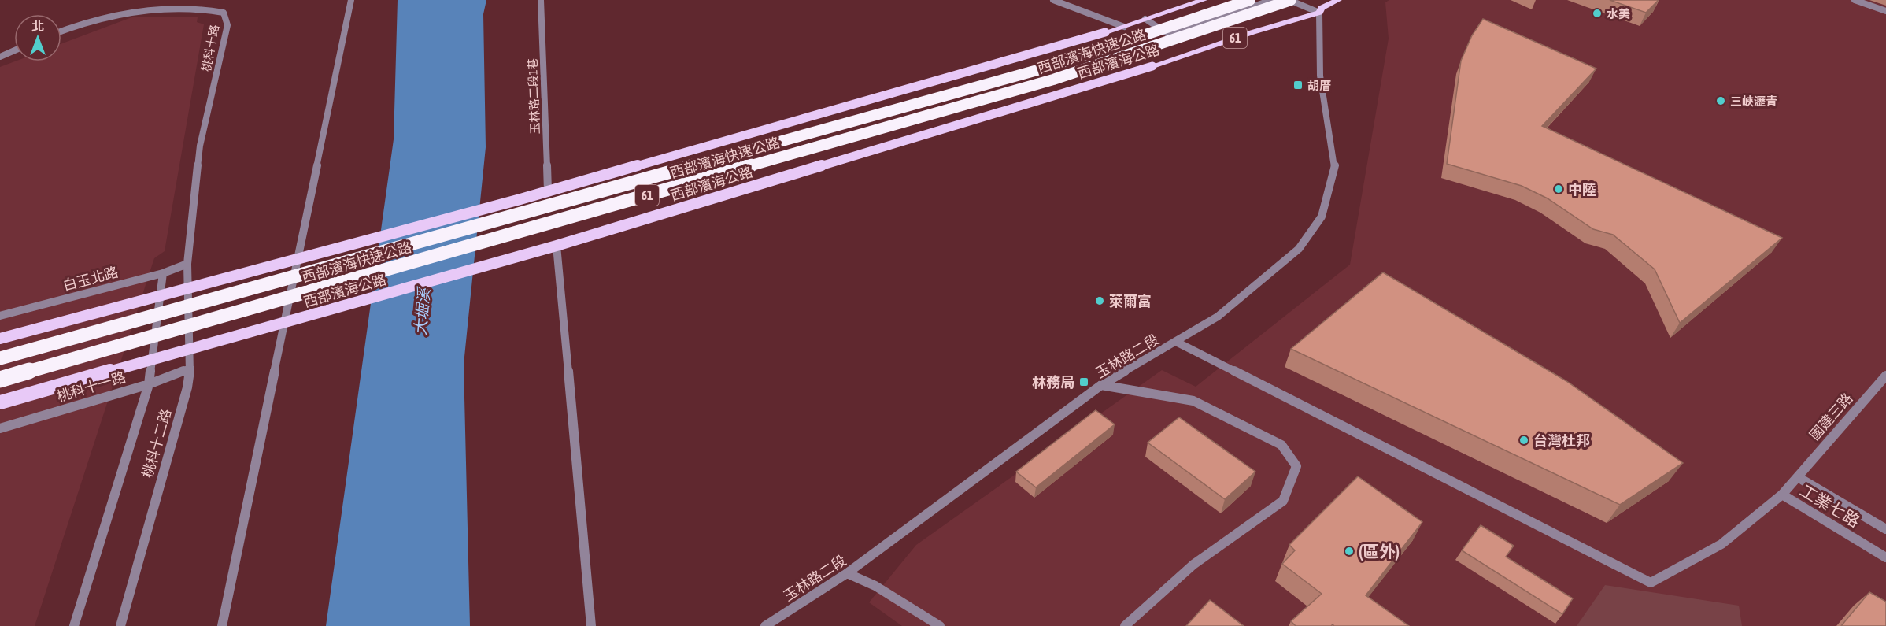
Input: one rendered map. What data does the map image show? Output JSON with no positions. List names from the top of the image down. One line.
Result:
{"streets":{"highway":["61","西部濱海快速公路"],"main road":["西部濱海公路"],"street":["桃科十路","玉林路二段1巷","白玉北路","玉林路二段","桃科十一路","國建三路","桃科十二路","工業七路"]},"crossings":[["61","西部濱海公路"],["61","玉林路二段1巷"],["61","玉林路二段"],["桃科十路","白玉北路"],["桃科十路","桃科十二路"],["西部濱海公路","玉林路二段"],["白玉北路","桃科十二路"],["玉林路二段","國建三路"],["桃科十一路","桃科十二路"],["國建三路","工業七路"]],"water":["大堀溪"],"places":{"other":["水美","三峽瀝青","中陸","萊爾富","台灣杜邦","(區外)"],"transit":["胡厝","林務局"]},"north":"top"}
